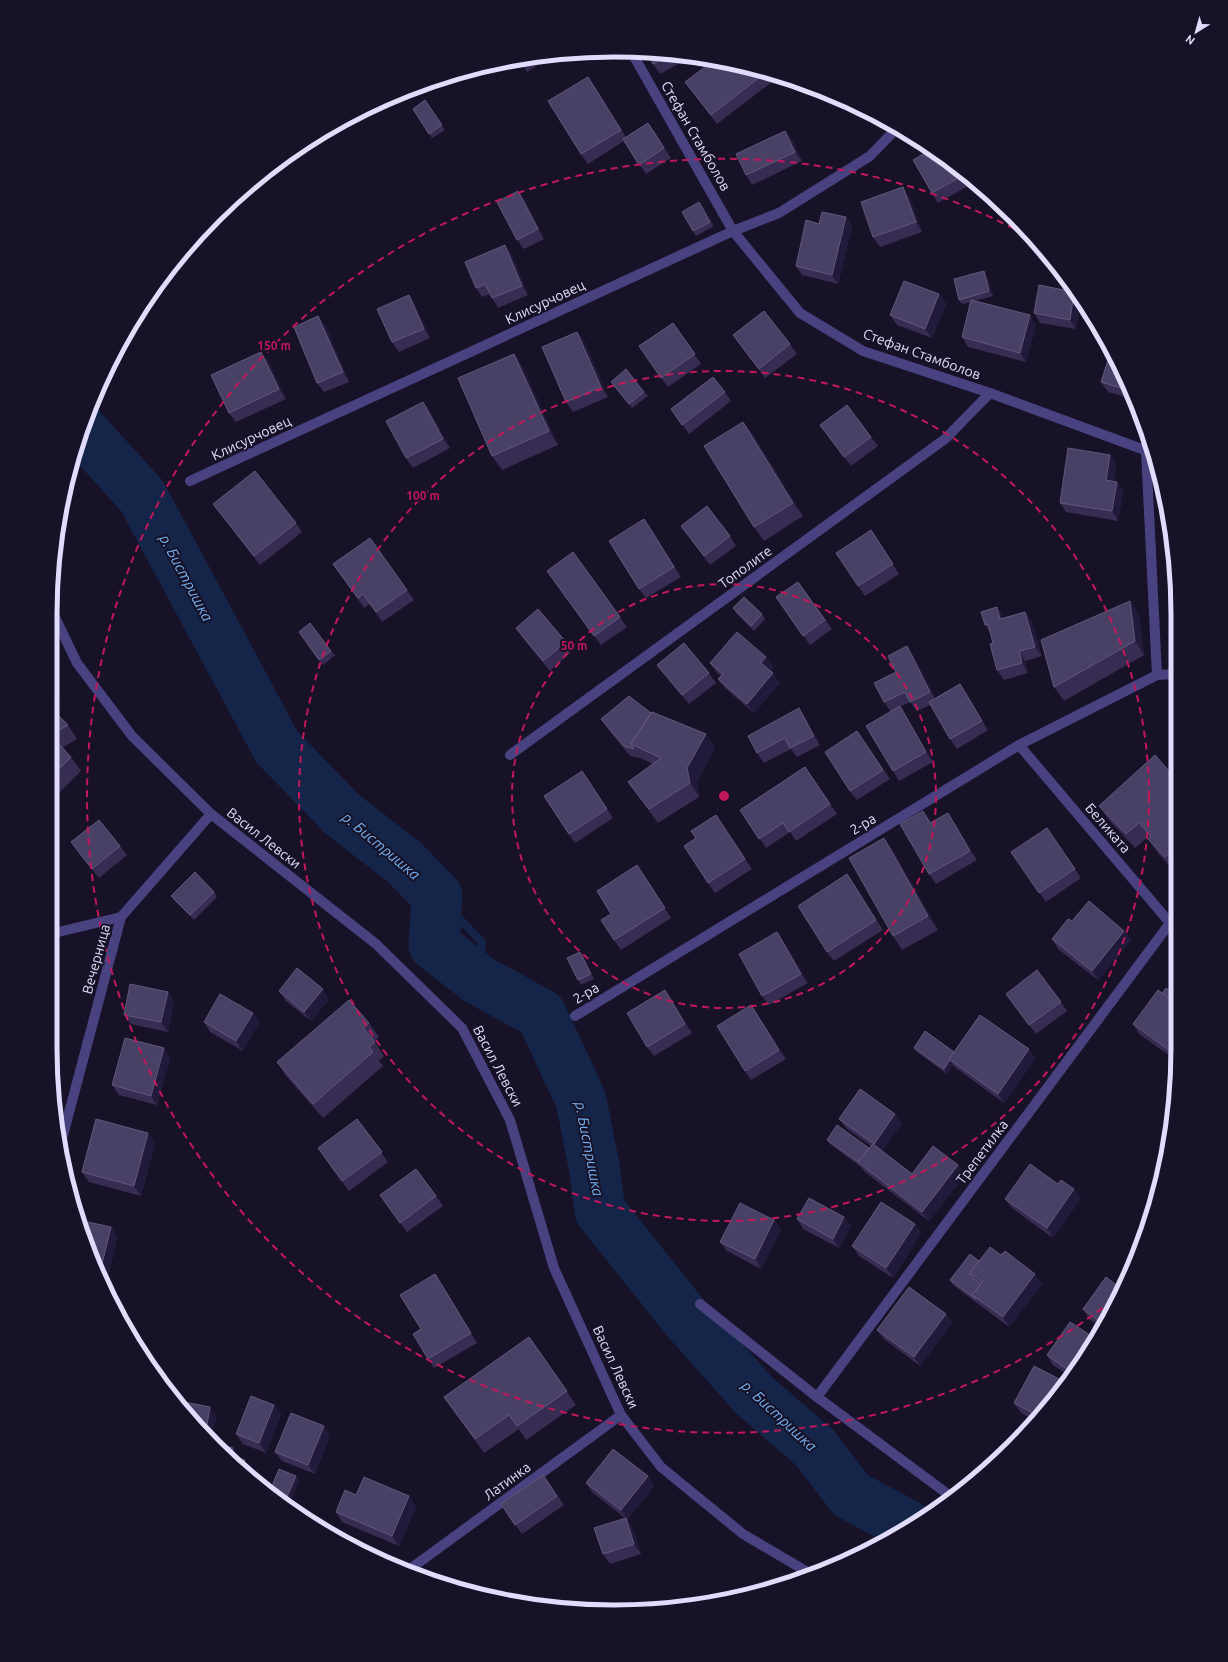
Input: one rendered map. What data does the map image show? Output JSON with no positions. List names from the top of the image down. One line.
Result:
{"streets":{"street":["Стефан Стамболов","Клисурчовец","Тополите","2-ра","Беликата","Васил Левски","Вечерница","Трепетилка","Латинка"]},"crossings":[["Стефан Стамболов","Клисурчовец"],["Стефан Стамболов","Тополите"],["2-ра","Беликата"],["Васил Левски","Вечерница"],["Васил Левски","Латинка"]],"water":["р. Бистришка"],"north":"bottom left","rings":["150 m","100 m","50 m"]}
